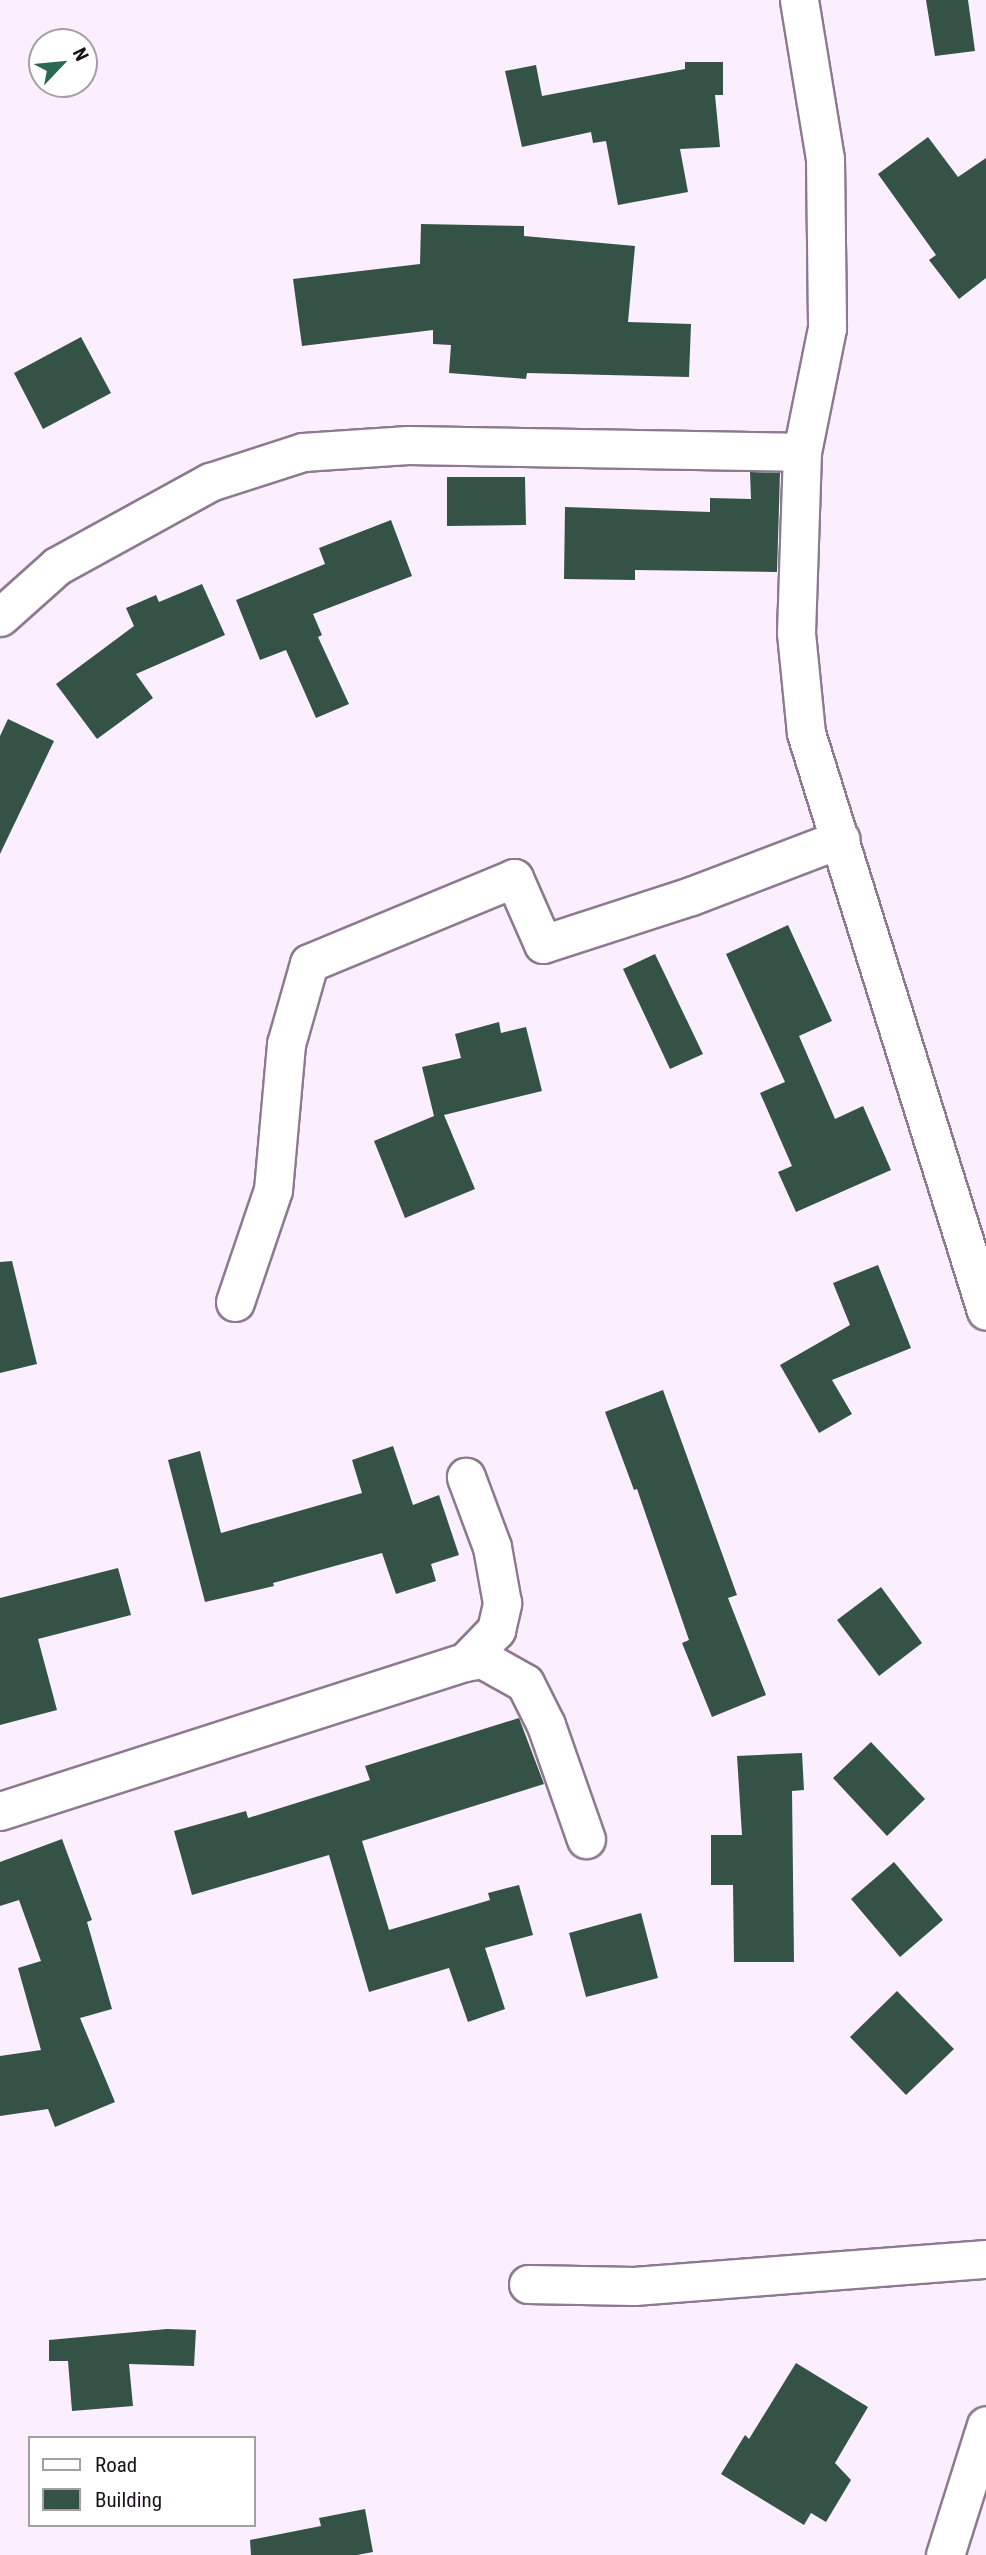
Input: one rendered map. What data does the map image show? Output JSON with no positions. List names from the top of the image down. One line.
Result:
{"legend":["Road","Building"],"north":"top right"}
